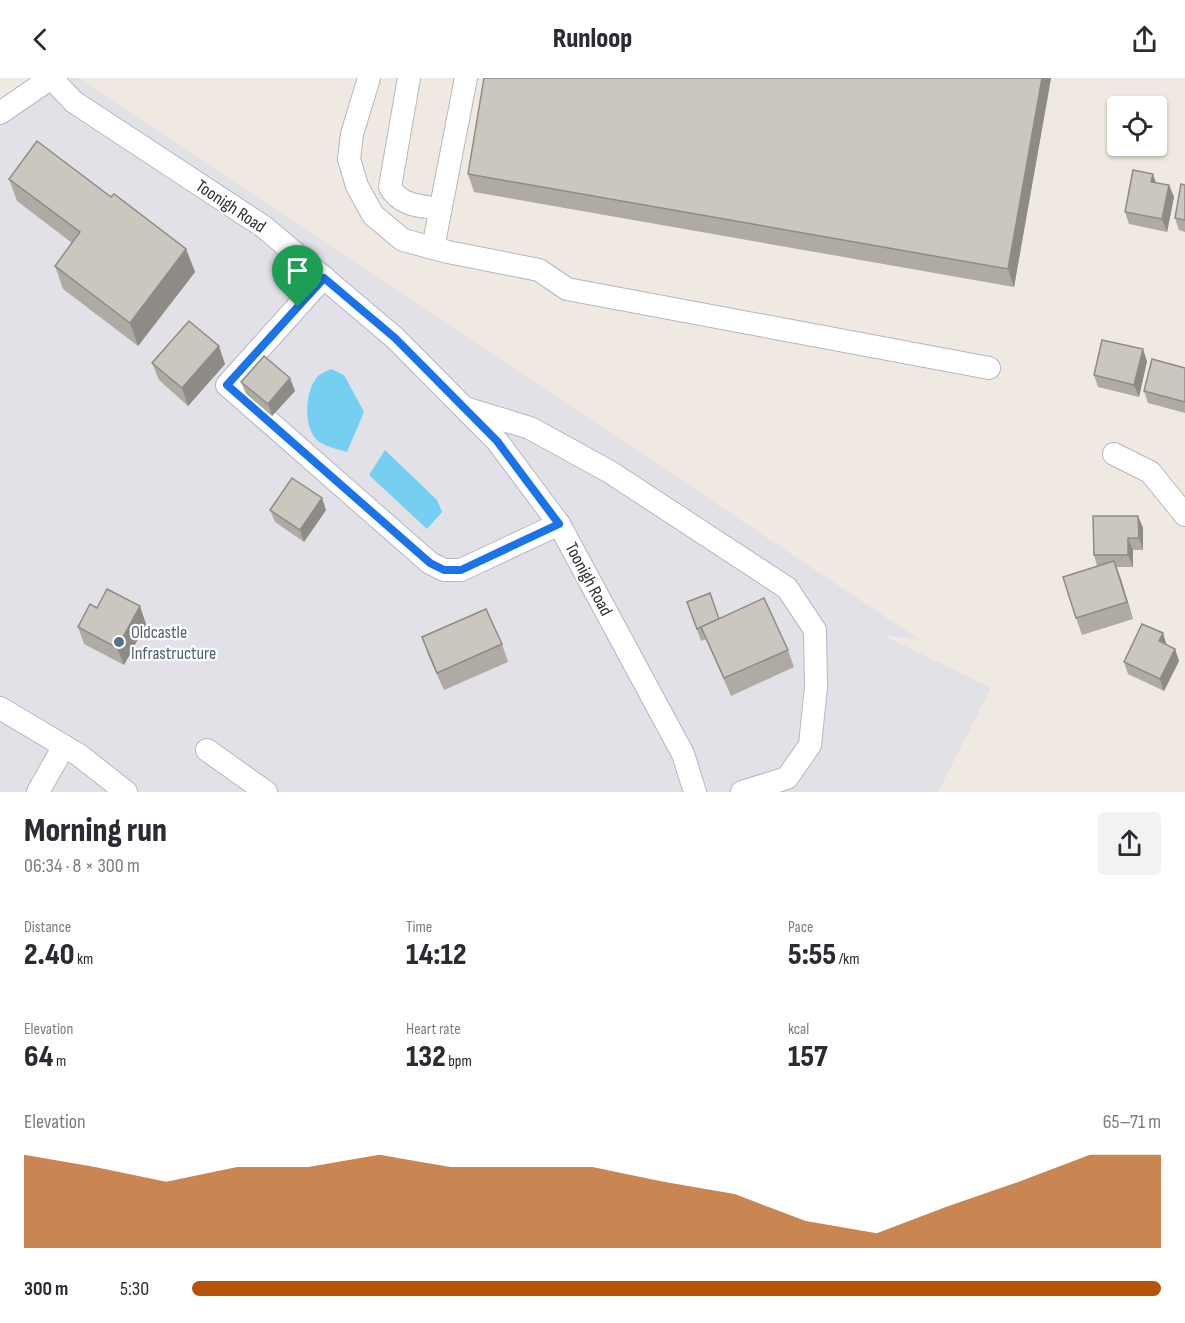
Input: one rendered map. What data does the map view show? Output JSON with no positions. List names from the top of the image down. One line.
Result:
{"streets":{"street":["Toonigh Road"]},"places":["Oldcastle Infrastructure"],"page":{"header":"Runloop","heading":["Morning run","06:34 · 8 × 300 m"],"stats":[["Distance","2.40 km"],["Time","14:12"],["Pace","5:55 /km"],["Elevation","64 m"],["Heart rate","132 bpm"],["kcal","157"]],"chart":["Elevation","65–71 m"],"list":[{"name":"300 m","note":"5:30"}]}}
